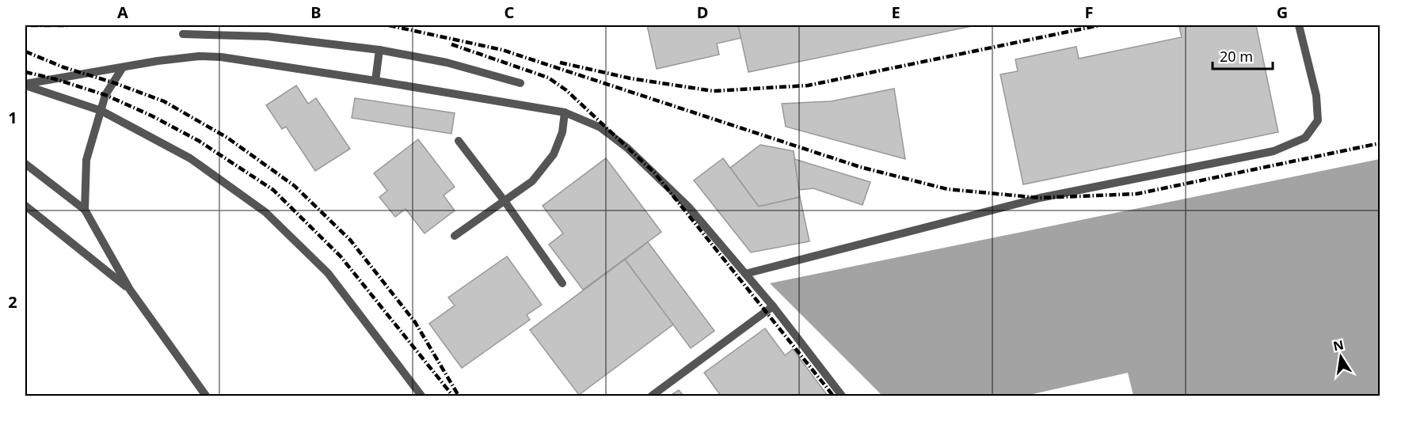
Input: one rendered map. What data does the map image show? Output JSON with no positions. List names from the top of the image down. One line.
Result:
{"scale_bar":"20 m","north":"top","grid":{"columns":["A","B","C","D","E","F","G"],"rows":["1","2"]}}
